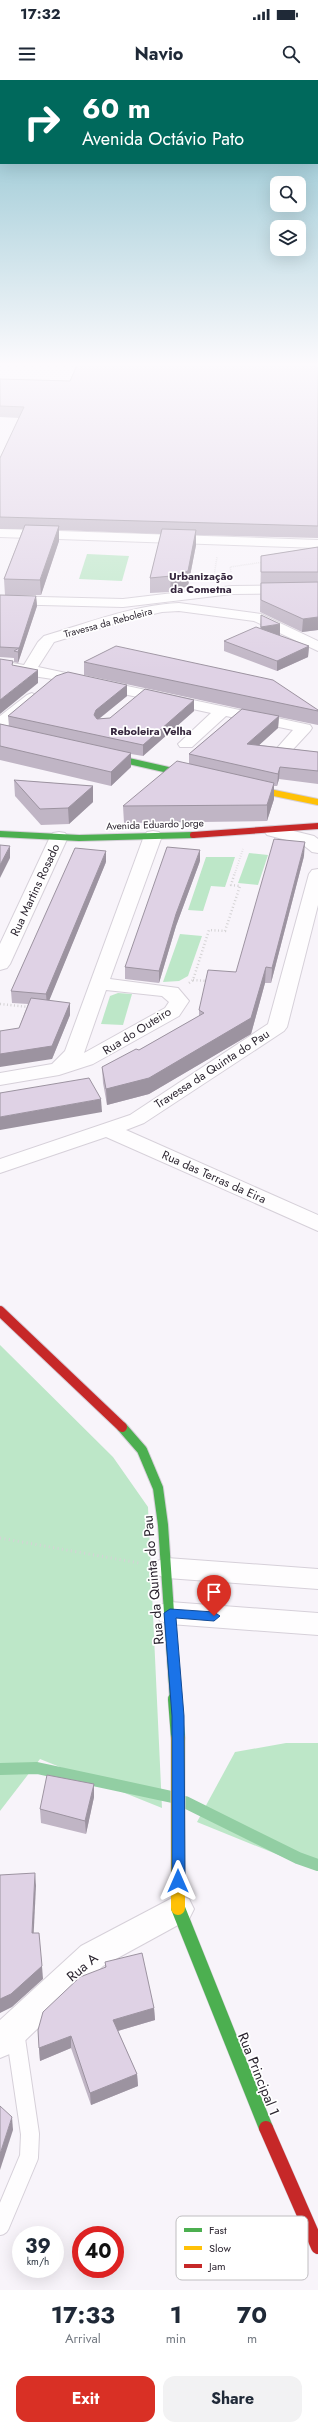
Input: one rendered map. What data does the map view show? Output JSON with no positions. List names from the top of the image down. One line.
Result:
{"streets":{"street":["Travessa da Reboleira","Avenida Eduardo Jorge","Rua Martins Rosado","Rua do Outeiro","Travessa da Quinta do Pau","Rua das Terras da Eira","Rua da Quinta do Pau","Rua A","Rua Principal 1"]},"crossings":[["Avenida Eduardo Jorge","Rua Martins Rosado"],["Travessa da Quinta do Pau","Rua das Terras da Eira"],["Rua da Quinta do Pau","Rua A"],["Rua da Quinta do Pau","Rua Principal 1"],["Rua A","Rua Principal 1"]],"districts":["Urbanização da Cometna","Reboleira Velha"],"legend":["Fast","Slow","Jam"],"page":{"status":"17:32","header":"Navio","turn":["60 m","Avenida Octávio Pato"],"speed":"39 km/h","limit":"40","eta":["17:33","Arrival","1","min","70","m"],"buttons":["Exit","Share"]}}
